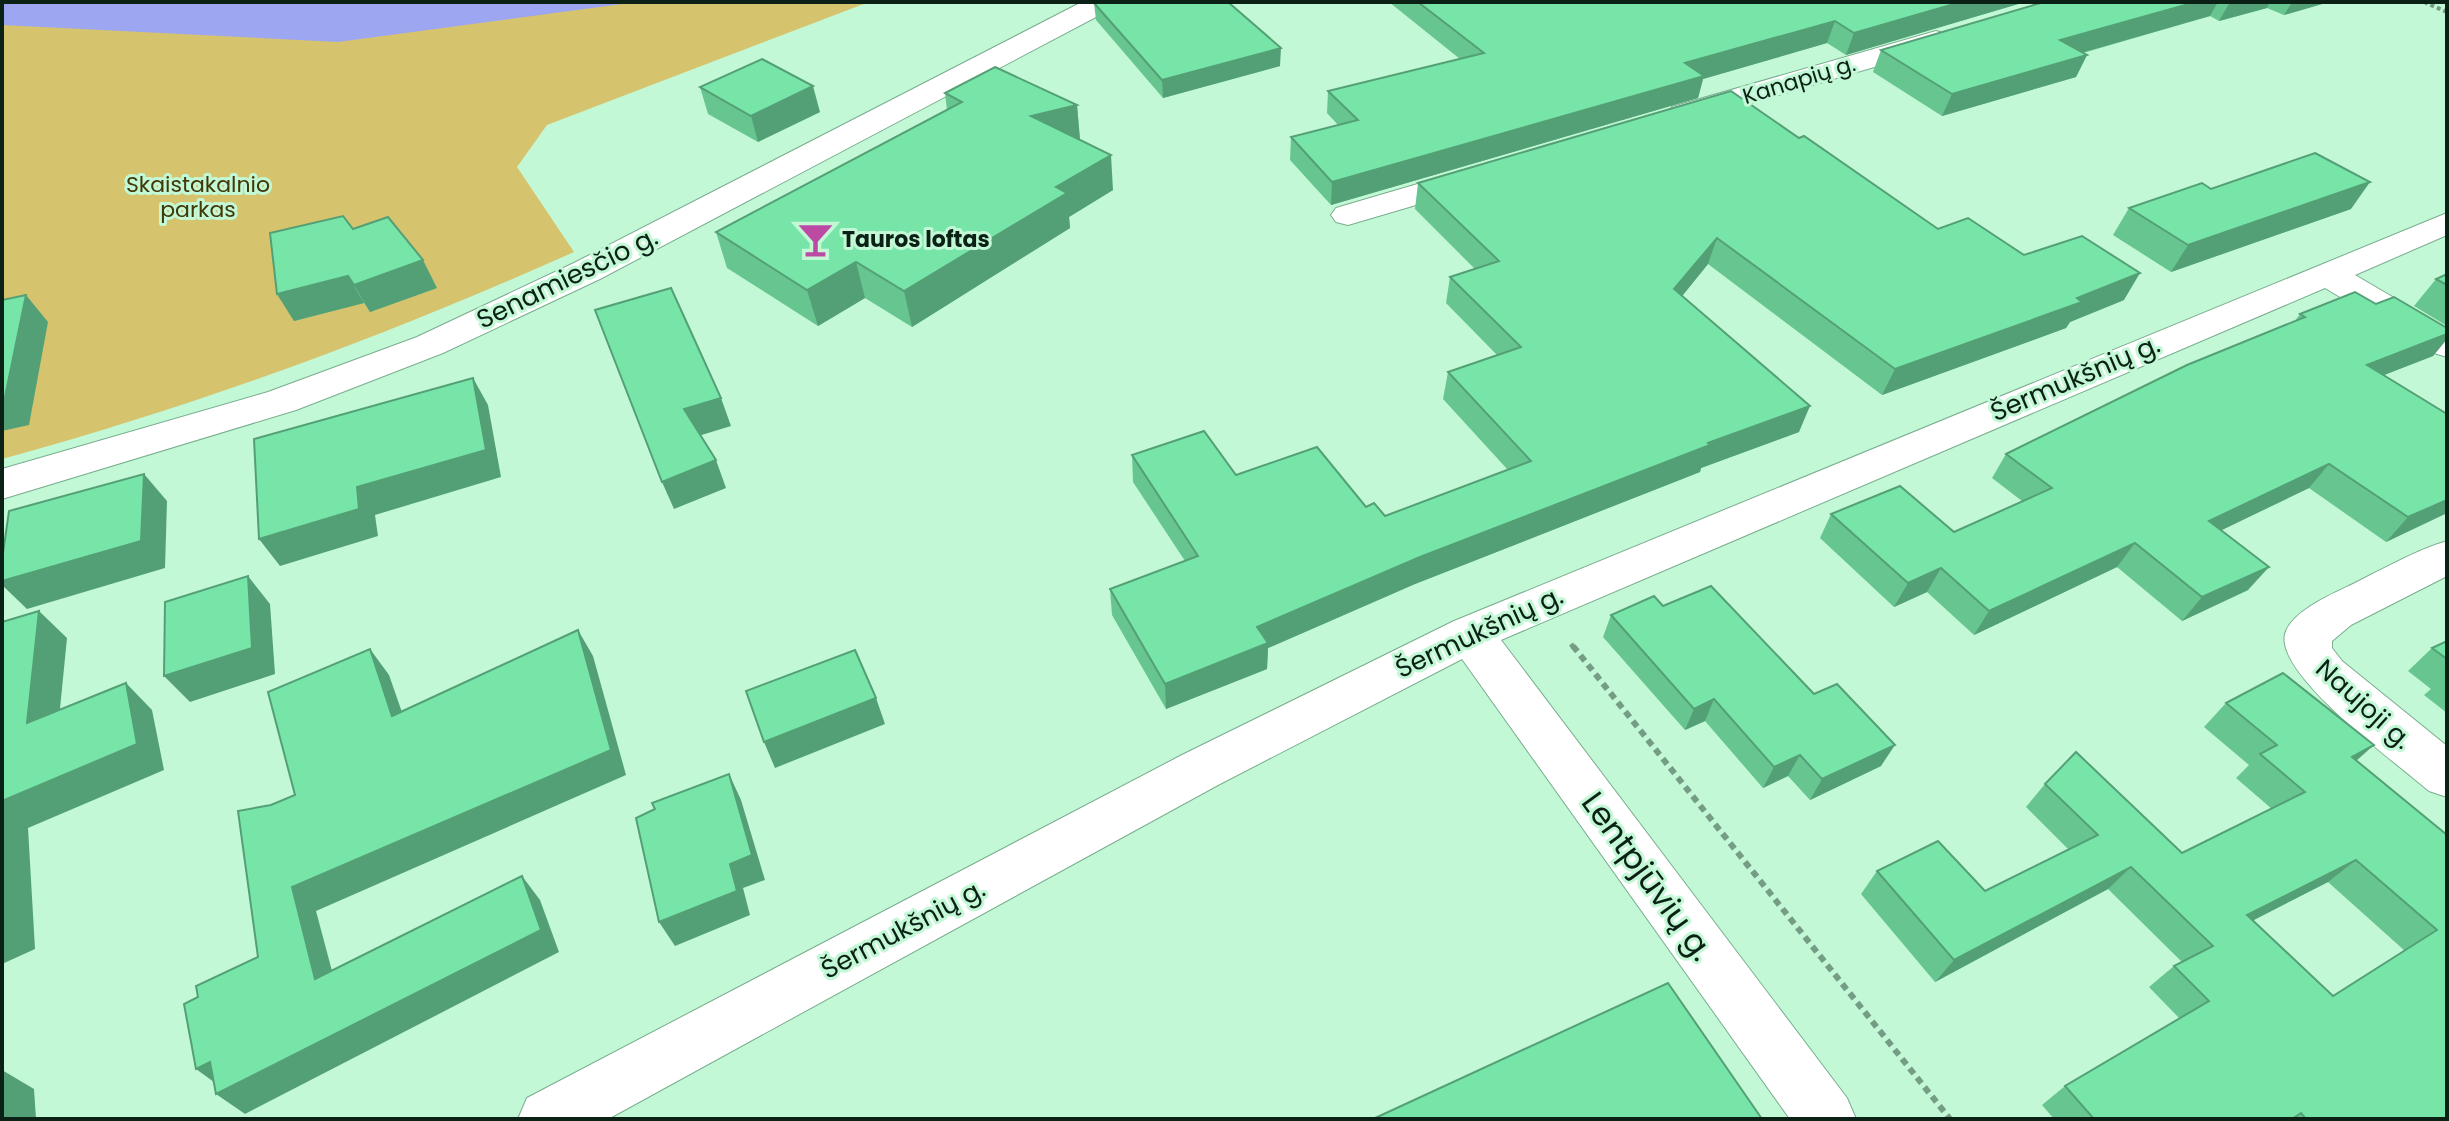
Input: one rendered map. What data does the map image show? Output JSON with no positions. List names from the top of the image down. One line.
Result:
{"streets":{"street":["Kanapių g.","Senamiesčio g.","Šermukšnių g.","Naujoji g.","Lentpjūvių g."]},"crossings":[["Šermukšnių g.","Lentpjūvių g."]],"parks":["Skaistakalnio parkas"],"places":{"bar":["Tauros loftas"]}}
